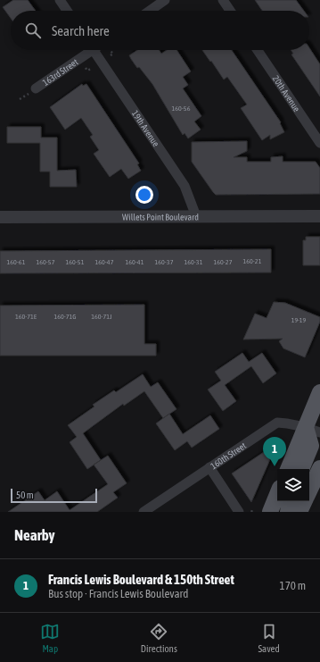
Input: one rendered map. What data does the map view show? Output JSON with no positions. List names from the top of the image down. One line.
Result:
{"streets":{"street":["163rd Street","20th Avenue","19th Avenue","Willets Point Boulevard","160th Street"]},"crossings":[["19th Avenue","Willets Point Boulevard"]],"house_numbers":["160-56","160-21","160-61","160-57","160-51","160-47","160-41","160-37","160-31","160-27","160-71E","160-71G","160-71J","19-19"],"scale_bar":"50 m","page":{"search":"Search here","pins":"1","scale":"50 m","heading":"Nearby","list":[{"mark":"1","name":"Francis Lewis Boulevard & 150th Street","note":"Bus stop · Francis Lewis Boulevard","value":"170 m"}],"nav":["Map","Directions","Saved"]}}
